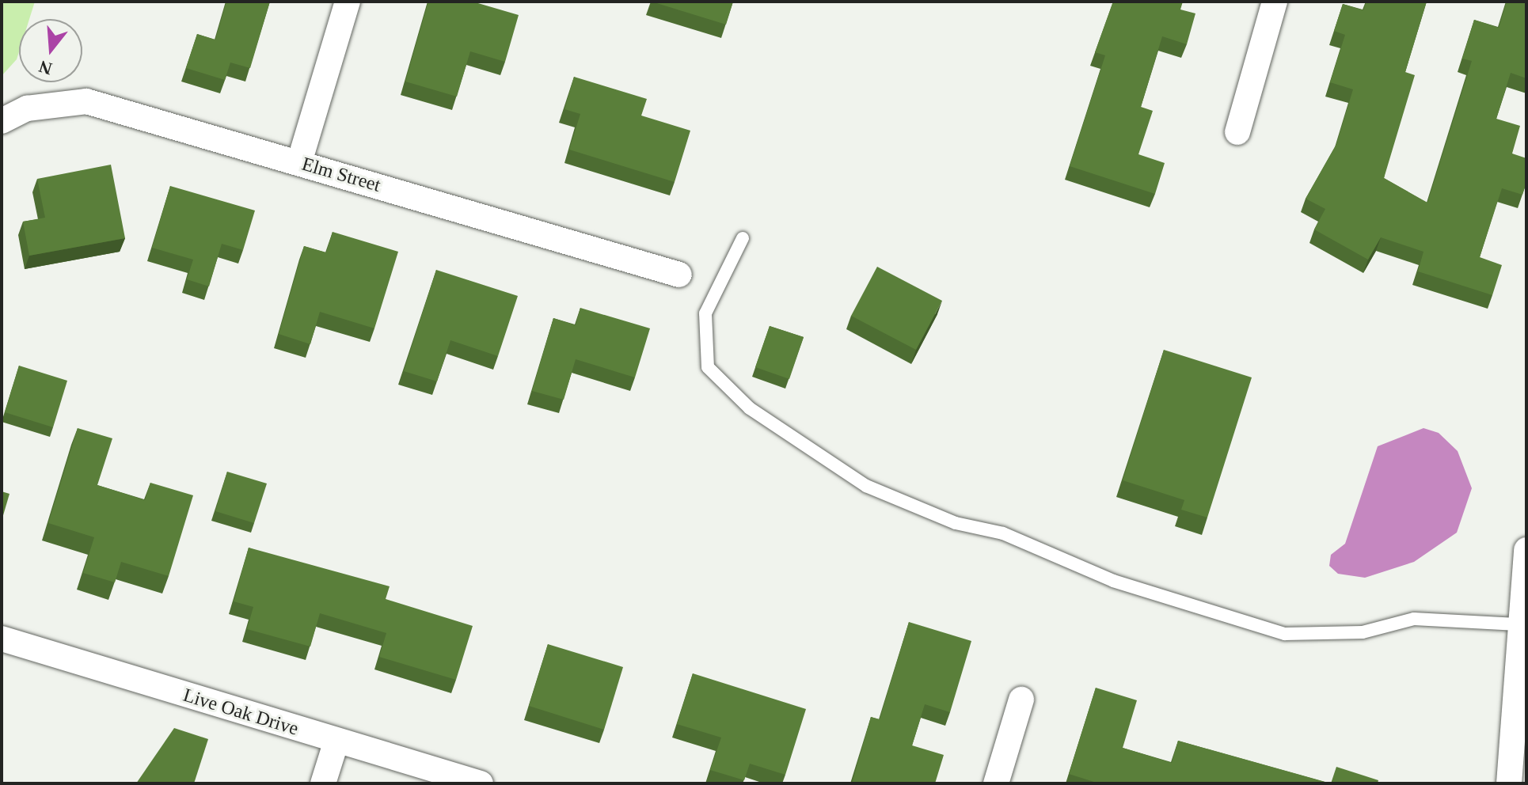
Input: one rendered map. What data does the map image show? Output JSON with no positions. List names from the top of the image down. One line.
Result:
{"streets":{"street":["Elm Street","Live Oak Drive"]},"north":"bottom"}
